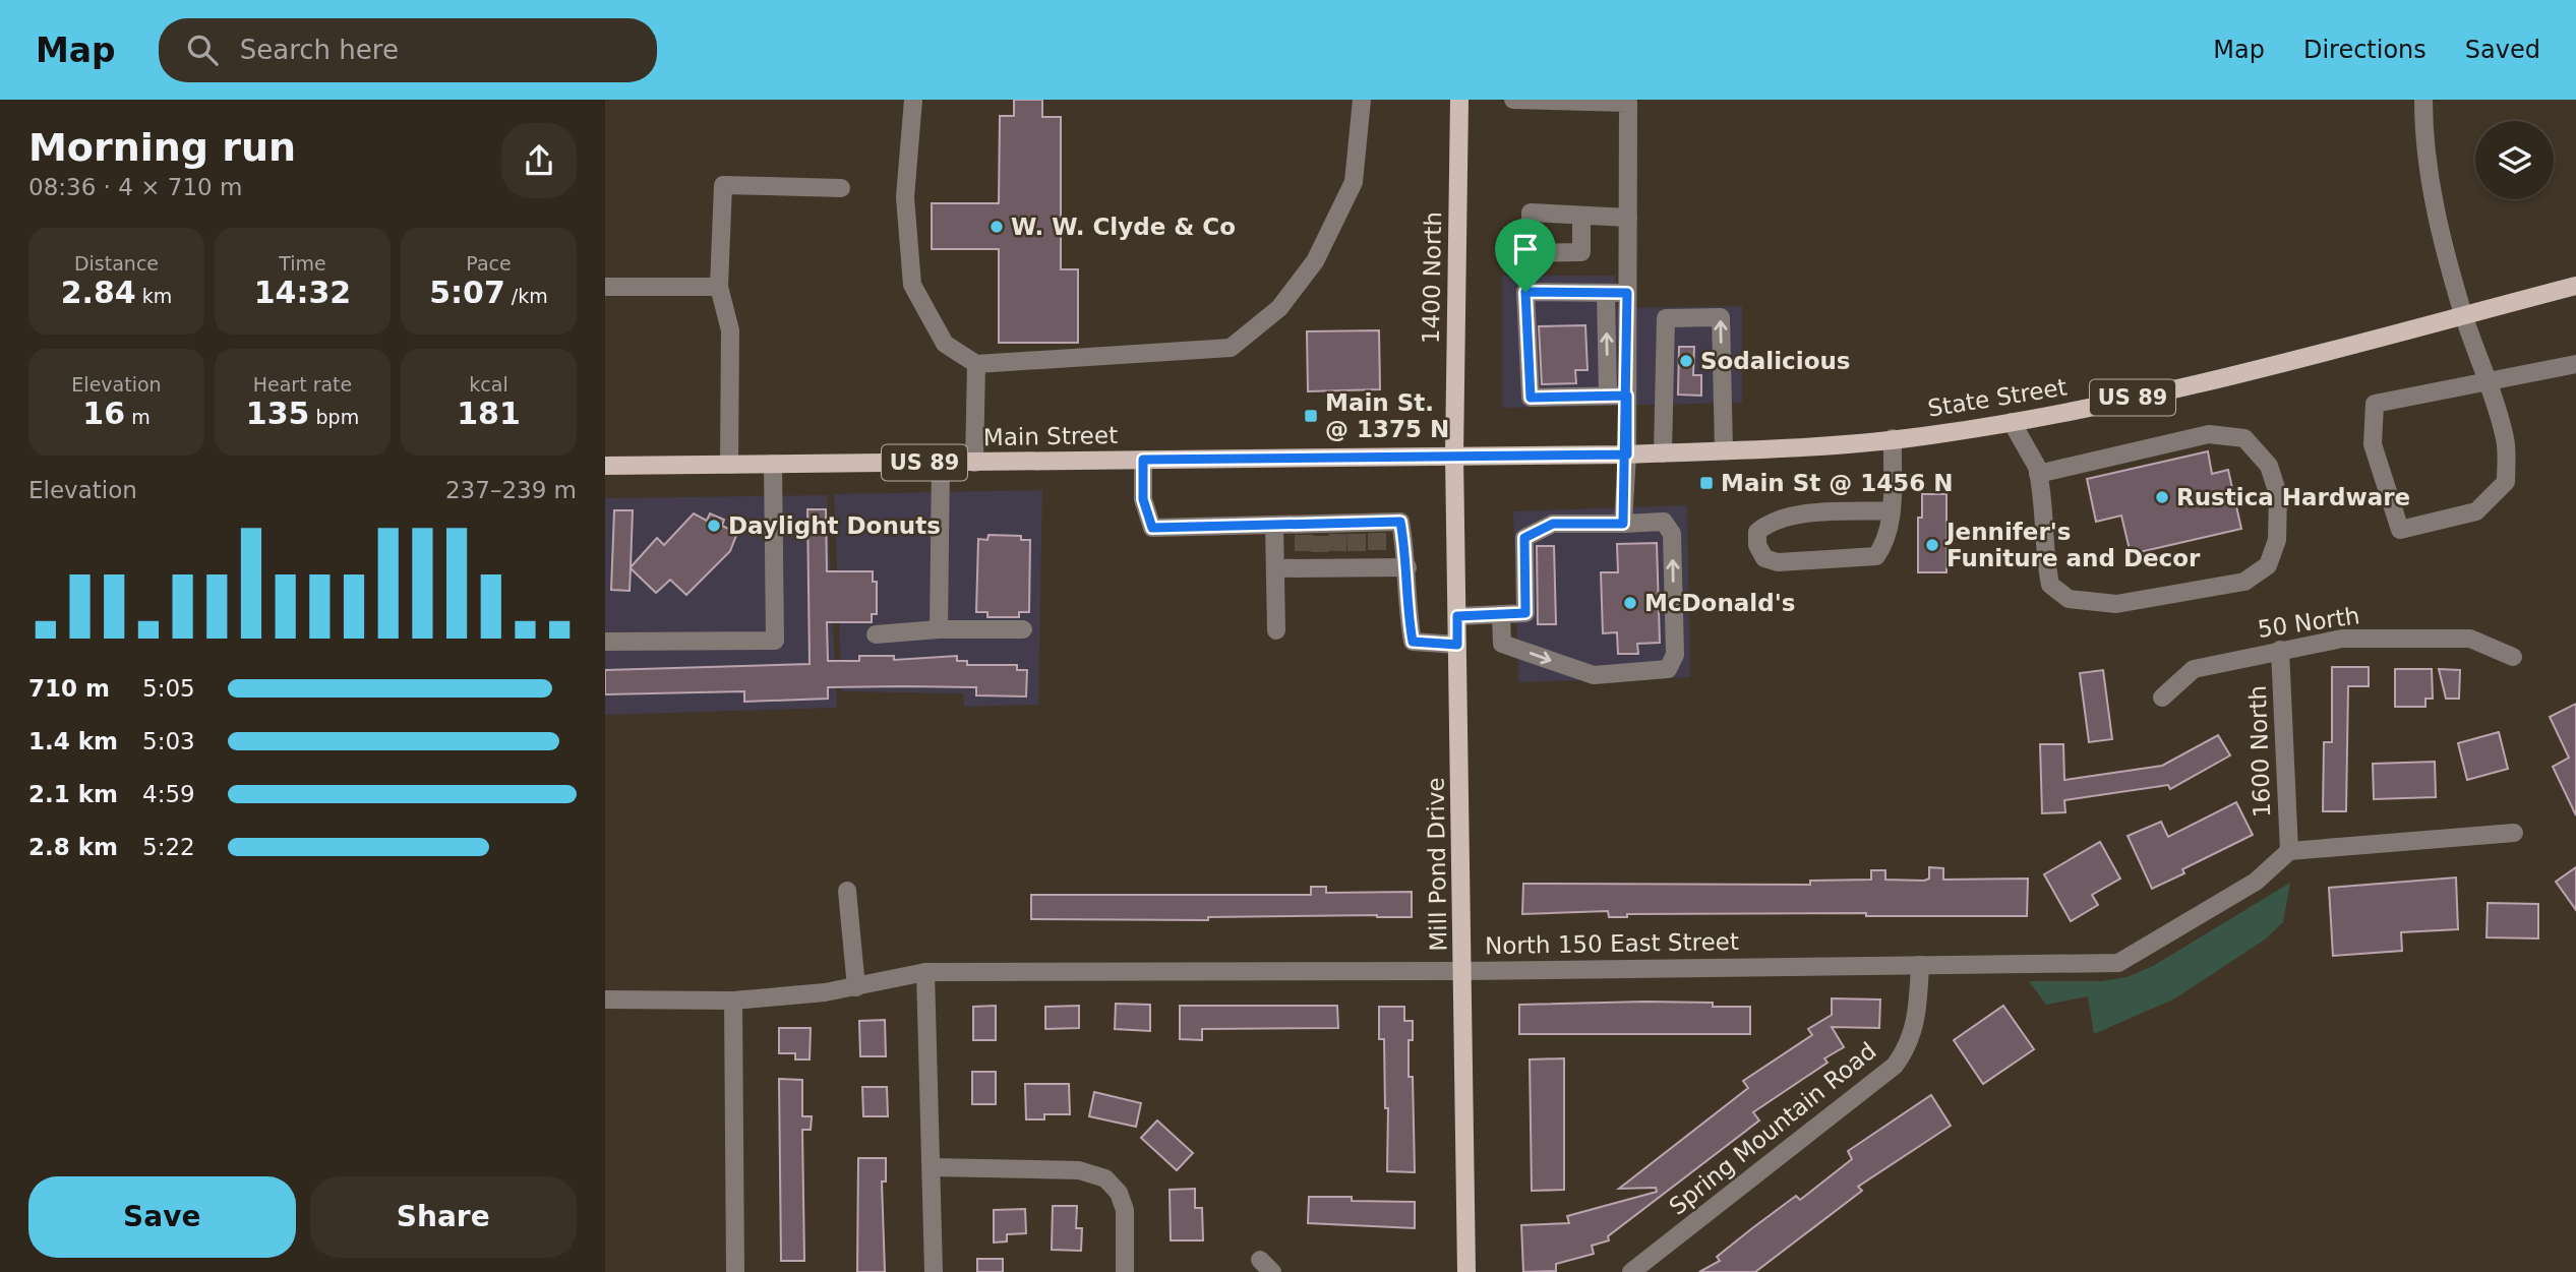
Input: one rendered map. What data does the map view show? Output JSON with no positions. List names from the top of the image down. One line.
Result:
{"streets":{"main road":["1400 North","State Street","US 89","Main Street","Mill Pond Drive"],"street":["50 North","1600 North","North 150 East Street","Spring Mountain Road"]},"crossings":[["1400 North","State Street"],["1400 North","Main Street"],["1400 North","Mill Pond Drive"],["State Street","Main Street"],["State Street","Mill Pond Drive"],["Main Street","Mill Pond Drive"],["50 North","1600 North"],["1600 North","North 150 East Street"],["Mill Pond Drive","North 150 East Street"],["North 150 East Street","Spring Mountain Road"]],"places":{"other":["W. W. Clyde & Co","Sodalicious","Rustica Hardware","Daylight Donuts","Jennifer's Funiture and Decor","McDonald's"],"transit":["Main St. @ 1375 N","Main St @ 1456 N"]},"page":{"header":"Map","search":"Search here","nav":["Map","Directions","Saved"],"heading":["Morning run","08:36 · 4 × 710 m"],"stats":[["Distance","2.84 km"],["Time","14:32"],["Pace","5:07 /km"],["Elevation","16 m"],["Heart rate","135 bpm"],["kcal","181"]],"chart":["Elevation","237–239 m"],"list":[{"name":"710 m","note":"5:05"},{"name":"1.4 km","note":"5:03"},{"name":"2.1 km","note":"4:59"},{"name":"2.8 km","note":"5:22"}],"buttons":["Save","Share"]}}
